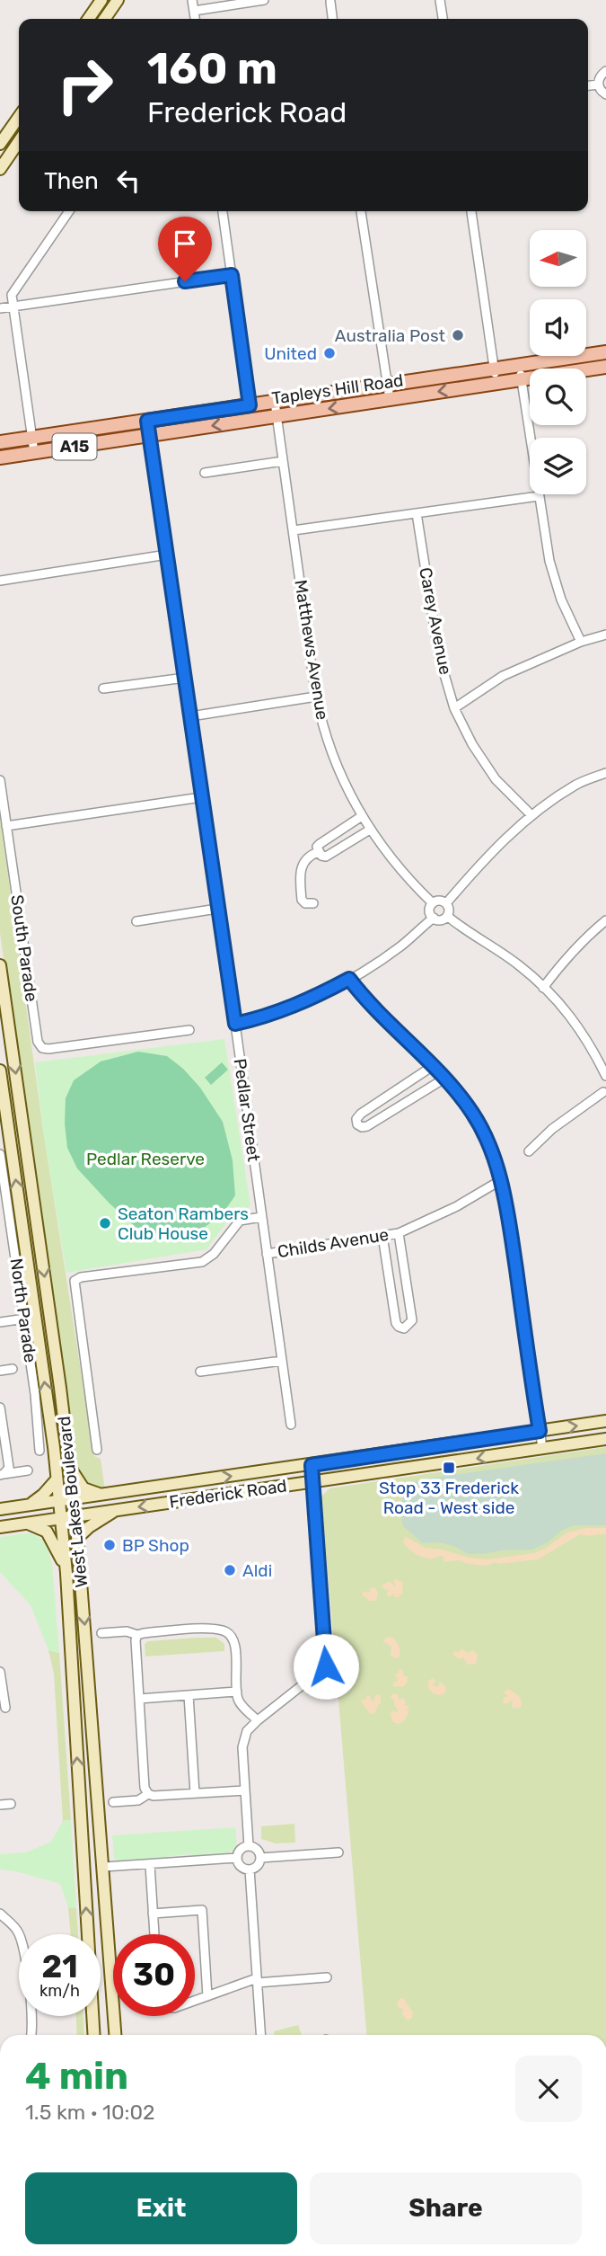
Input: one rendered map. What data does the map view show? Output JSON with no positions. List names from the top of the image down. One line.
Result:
{"streets":{"main road":["Tapleys Hill Road","A15","Frederick Road","West Lakes Boulevard"],"street":["Carey Avenue","Matthews Avenue","South Parade","Pedlar Street","Childs Avenue","North Parade"]},"crossings":[["Tapleys Hill Road","Matthews Avenue"],["Tapleys Hill Road","Pedlar Street"],["Pedlar Street","Childs Avenue"],["Frederick Road","West Lakes Boulevard"]],"parks":["Pedlar Reserve"],"places":{"other":["Australia Post","United","Seaton Rambers Club House","BP Shop","Aldi"],"transit":["Stop 33 Frederick Road - West side"]},"north":"left","page":{"turn":["160 m","Frederick Road"],"then":"Then","speed":"21 km/h","limit":"30","heading":["4 min","1.5 km · 10:02"],"buttons":["Exit","Share"]}}
